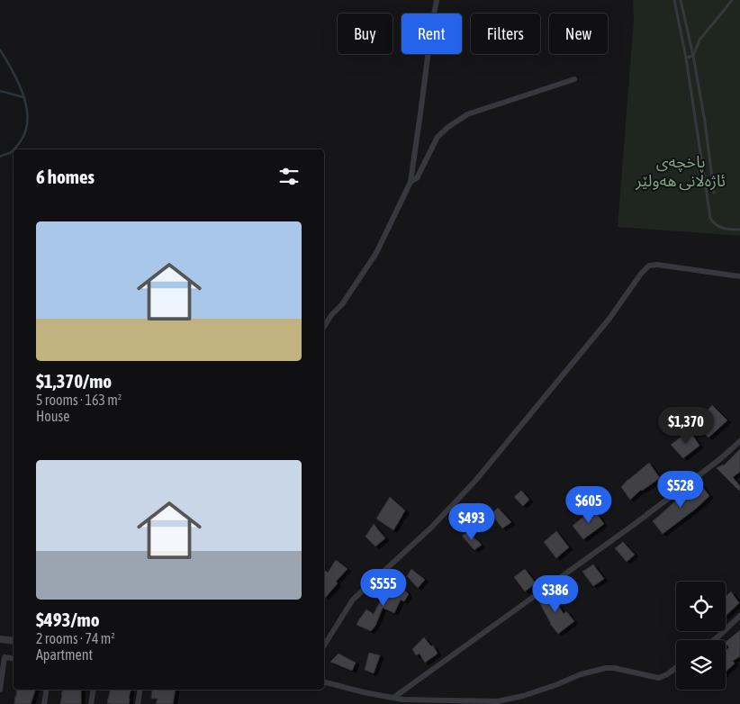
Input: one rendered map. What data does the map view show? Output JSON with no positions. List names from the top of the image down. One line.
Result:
{"parks":["باخچەی ئاژەڵانی هەولێر"],"page":{"chip":["Buy","Rent","Filters","New"],"heading":"6 homes","list":[{"name":"$1,370/mo","note":"5 rooms · 163 m² · House"},{"name":"$493/mo","note":"2 rooms · 74 m² · Apartment"}],"price":["$1,370","$528","$605","$493","$555","$386"]}}
